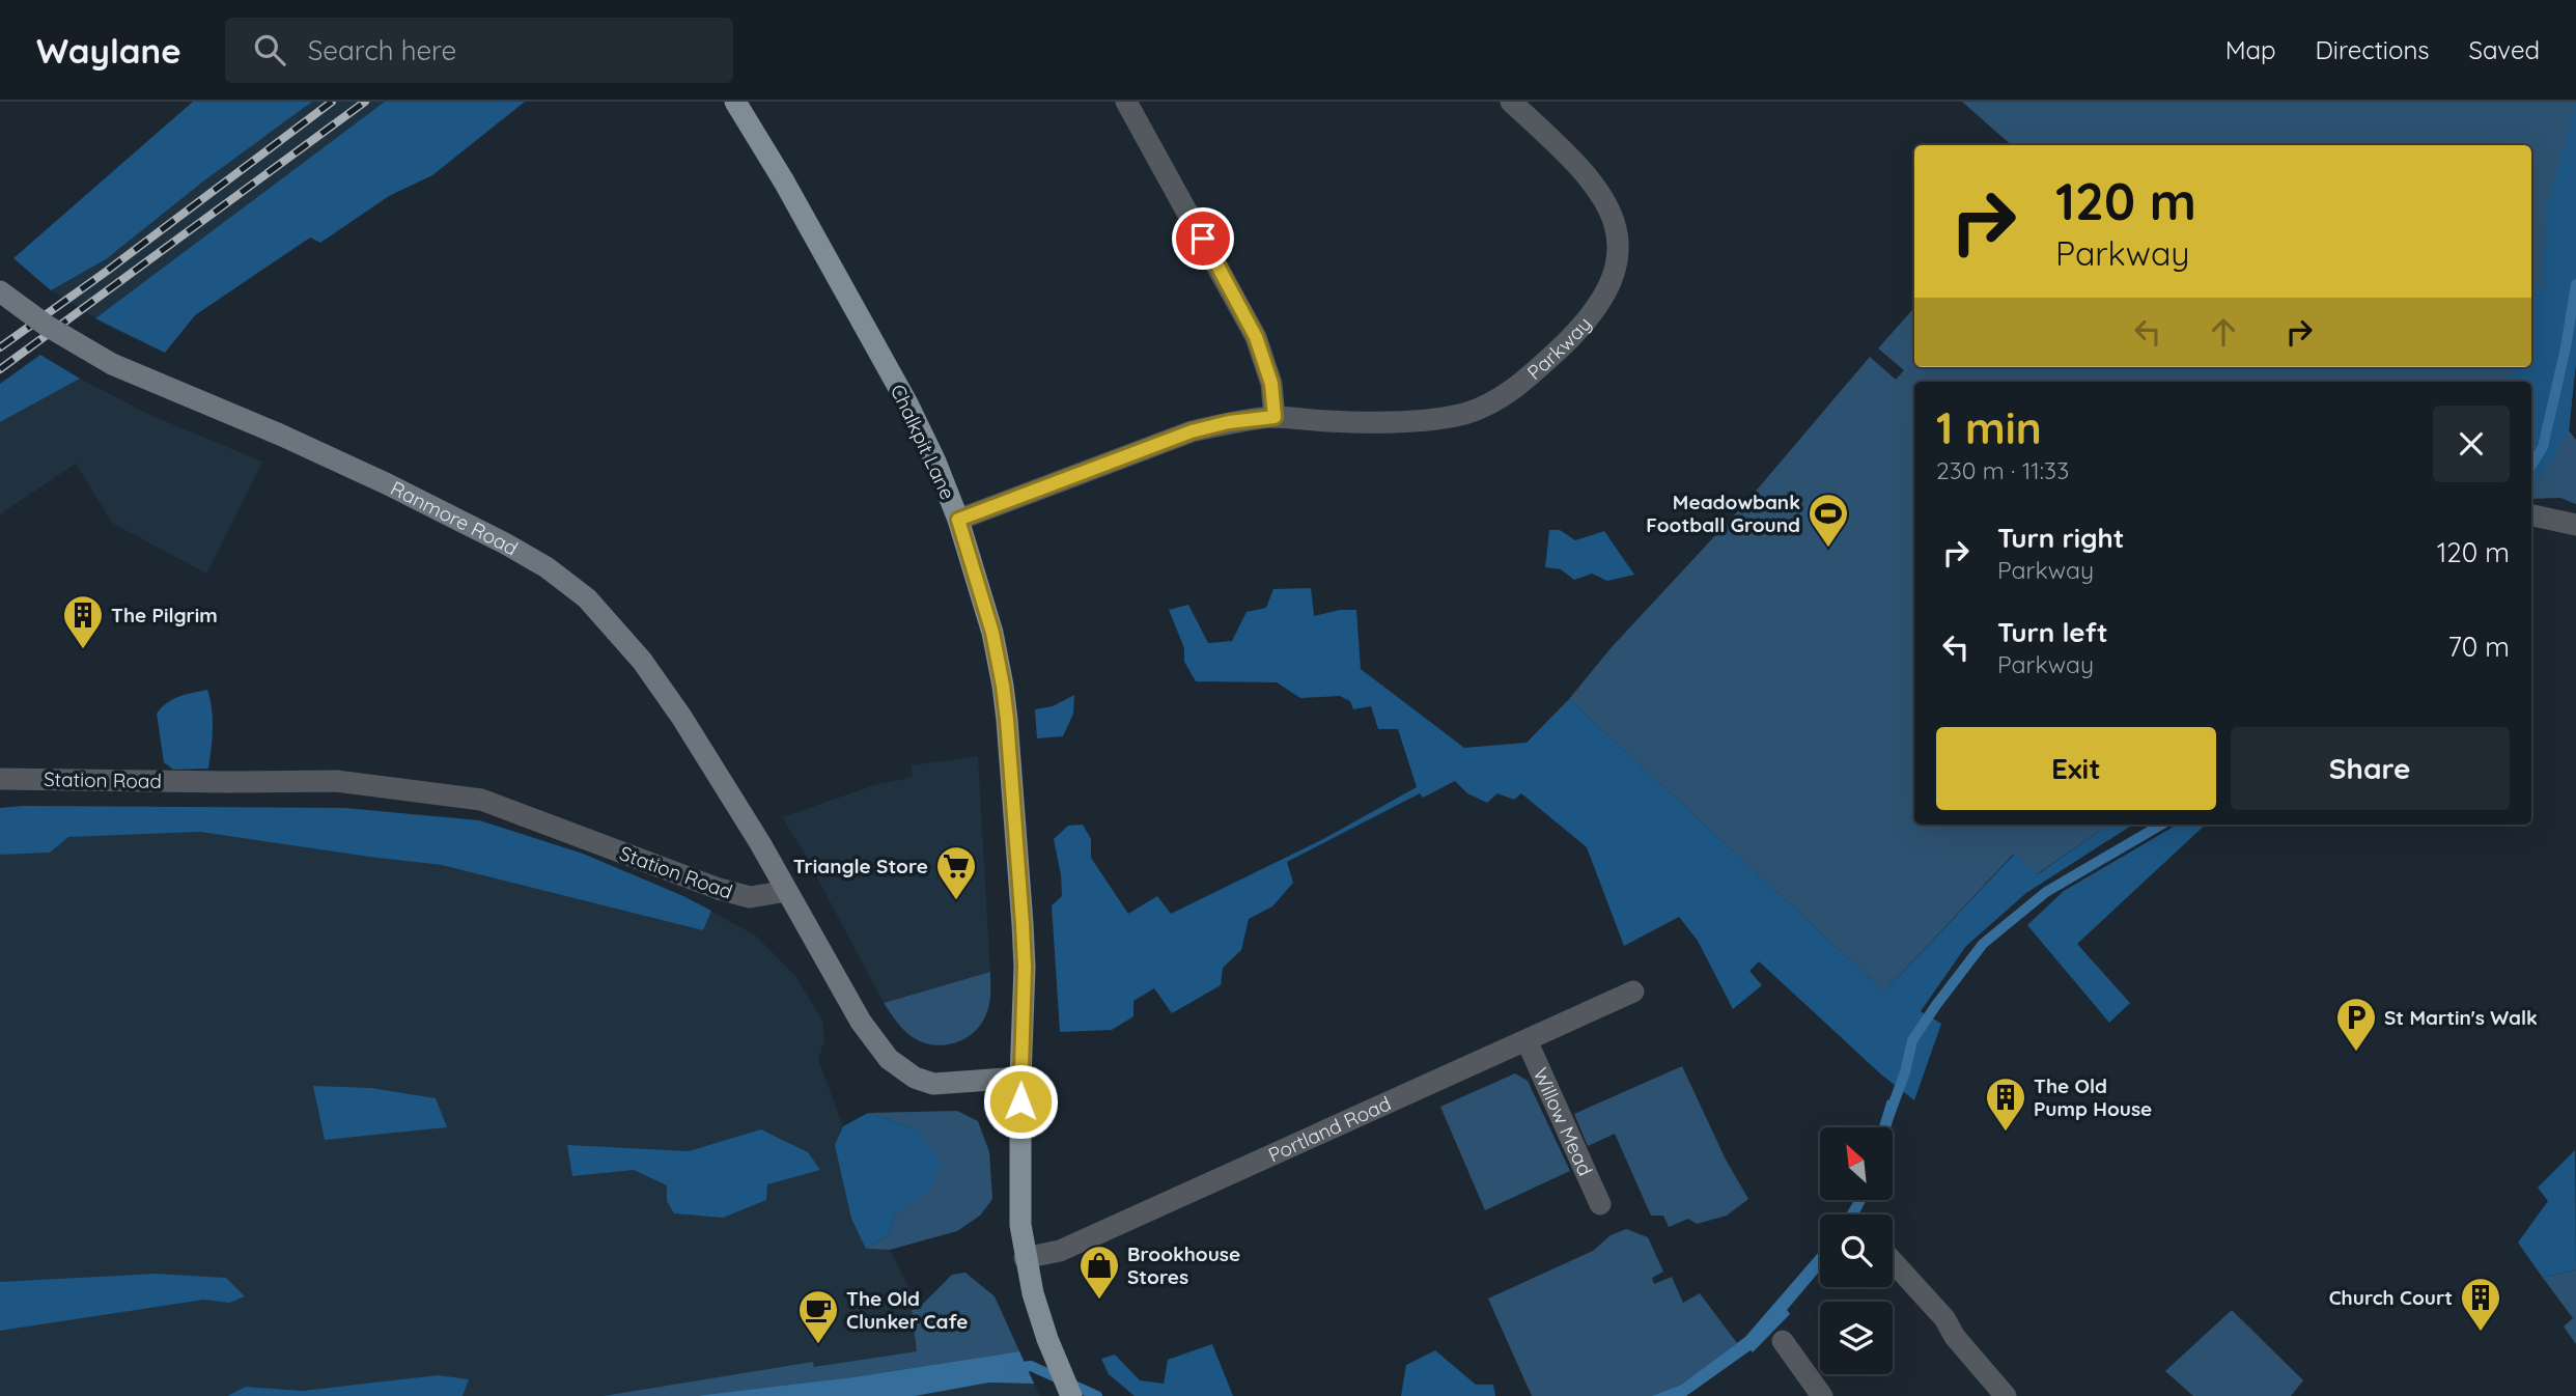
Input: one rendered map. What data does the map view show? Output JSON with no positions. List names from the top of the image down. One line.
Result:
{"streets":{"main road":["Chalkpit Lane"],"street":["Parkway","Ranmore Road","Station Road","Willow Mead","Portland Road"]},"crossings":[["Parkway","Chalkpit Lane"],["Ranmore Road","Station Road"],["Willow Mead","Portland Road"]],"places":{"sports":["Meadowbank Football Ground"],"building":["The Pilgrim","The Old Pump House","Church Court"],"supermarket":["Triangle Store"],"parking":["St Martin's Walk"],"shop":["Brookhouse Stores"],"cafe":["The Old Clunker Cafe"]},"north":"top left","page":{"header":"Waylane","search":"Search here","nav":["Map","Directions","Saved"],"turn":["120 m","Parkway"],"heading":["1 min","230 m · 11:33"],"list":[{"name":"Turn right","note":"Parkway","value":"120 m"},{"name":"Turn left","note":"Parkway","value":"70 m"}],"buttons":["Exit","Share"]}}
